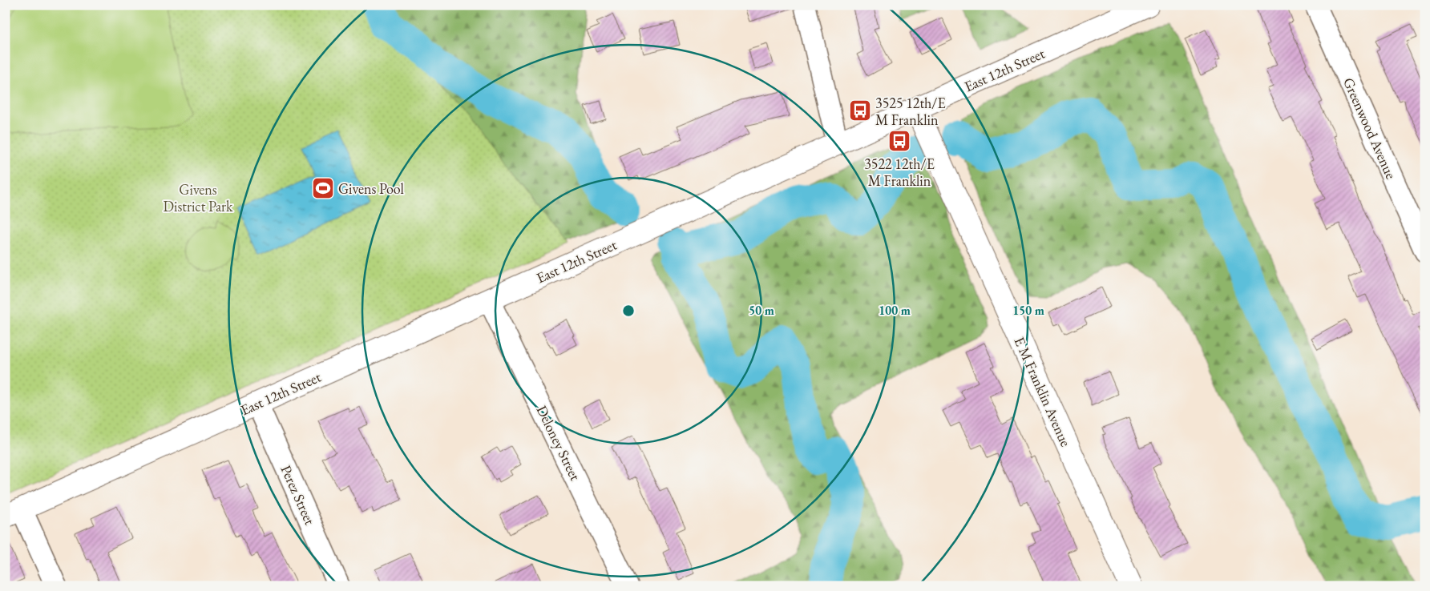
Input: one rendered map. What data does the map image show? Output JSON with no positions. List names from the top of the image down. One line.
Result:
{"streets":{"street":["East 12th Street","Greenwood Avenue","E M Franklin Avenue","Deloney Street","Perez Street"]},"crossings":[["East 12th Street","E M Franklin Avenue"],["East 12th Street","Deloney Street"],["East 12th Street","Perez Street"]],"parks":["Givens District Park"],"places":{"bus stop":["3525 12th/E M Franklin","3522 12th/E M Franklin"],"sports":["Givens Pool"]},"rings":["50 m","100 m","150 m"]}
